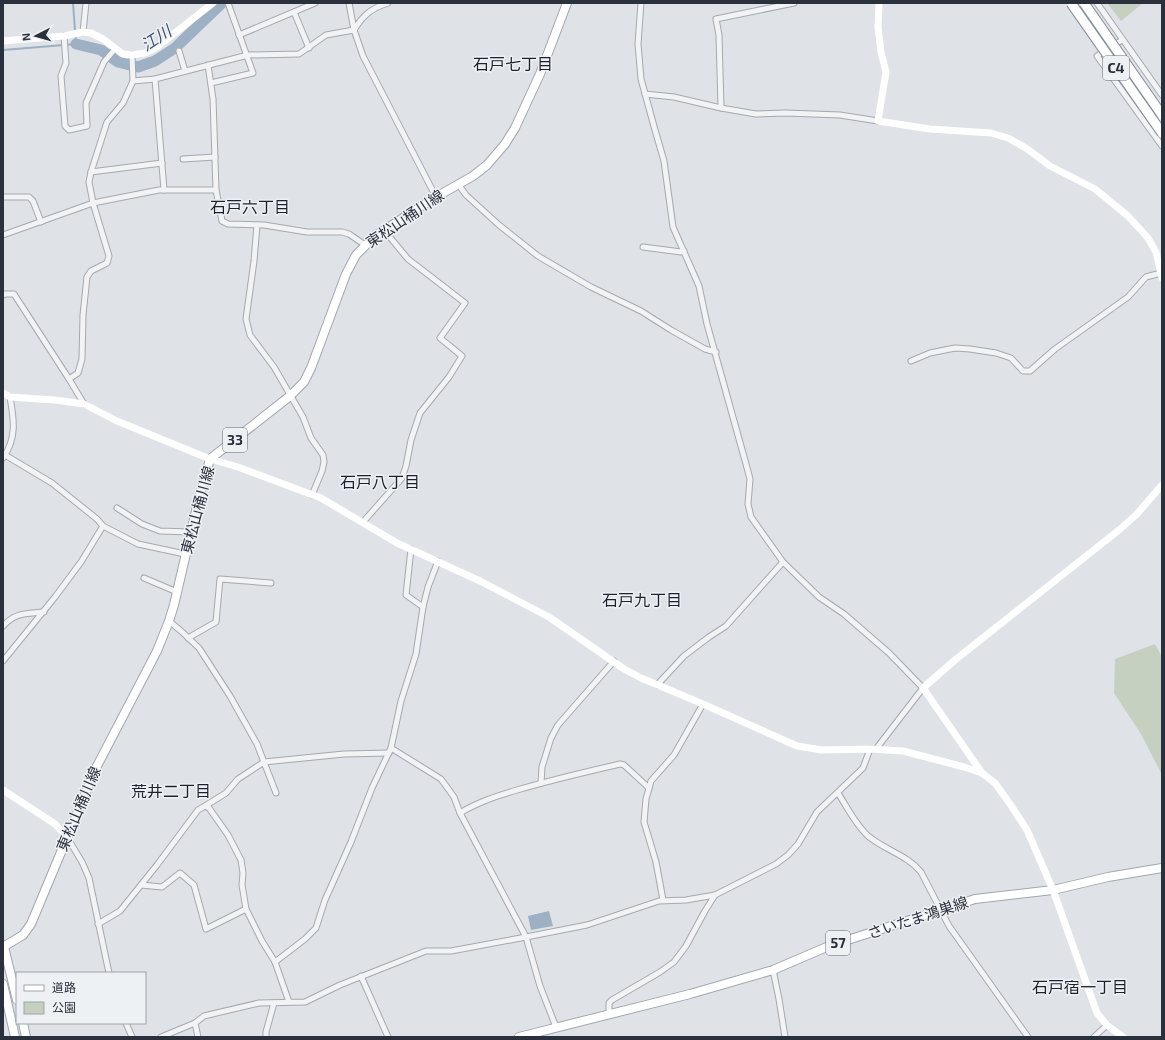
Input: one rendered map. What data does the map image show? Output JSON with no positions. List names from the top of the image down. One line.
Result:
{"streets":{"highway":["C4"],"main road":["東松山桶川線","33","さいたま鴻巣線","57"]},"districts":["石戸七丁目","石戸六丁目","石戸八丁目","石戸九丁目","荒井二丁目","石戸宿一丁目"],"water":["江川"],"legend":["道路","公園"],"north":"left"}
